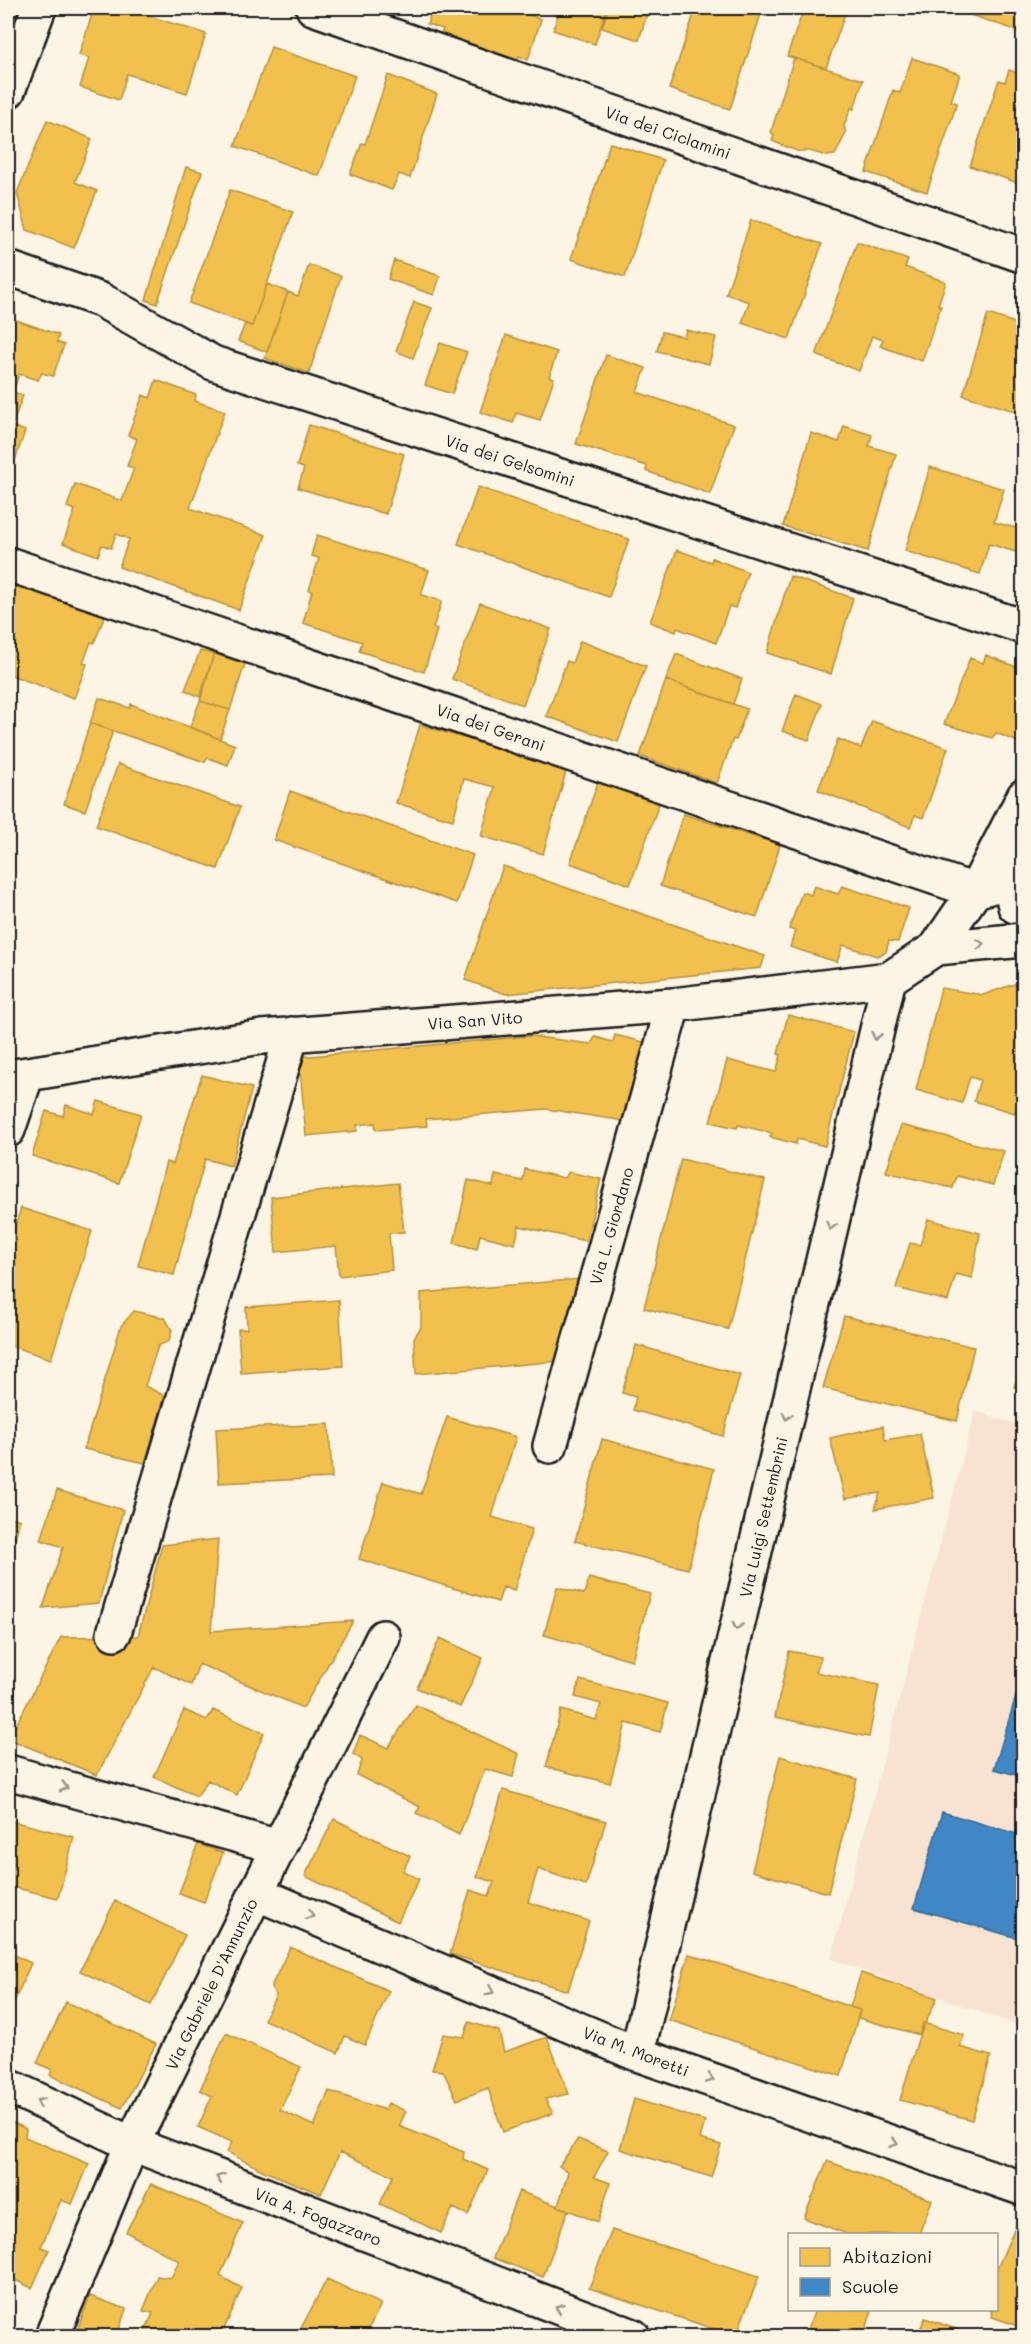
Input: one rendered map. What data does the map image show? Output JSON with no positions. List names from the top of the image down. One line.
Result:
{"streets":{"street":["Via dei Ciclamini","Via dei Gelsomini","Via dei Gerani","Via San Vito","Via L. Giordano","Via Luigi Settembrini","Via Gabriele D'Annunzio","Via M. Moretti","Via A. Fogazzaro"]},"crossings":[["Via dei Gerani","Via San Vito"],["Via San Vito","Via L. Giordano"],["Via San Vito","Via Luigi Settembrini"],["Via Luigi Settembrini","Via M. Moretti"],["Via Gabriele D'Annunzio","Via M. Moretti"],["Via Gabriele D'Annunzio","Via A. Fogazzaro"]],"one_way":["Via Luigi Settembrini","Via M. Moretti","Via A. Fogazzaro"],"legend":["Abitazioni","Scuole"]}
